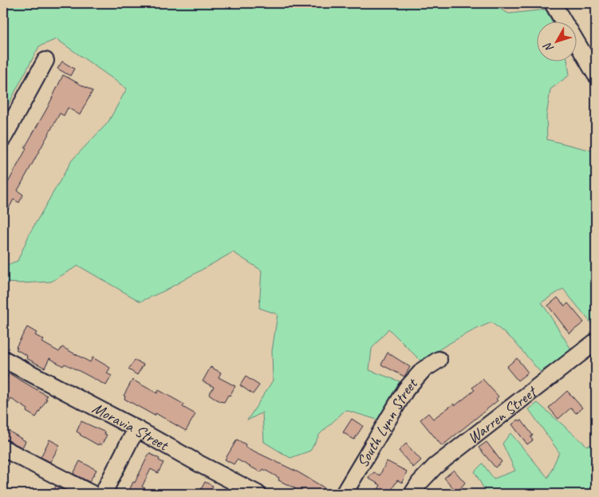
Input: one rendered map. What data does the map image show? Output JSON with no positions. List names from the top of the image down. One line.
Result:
{"streets":{"street":["Warren Street","South Lynn Street","Moravia Street"]},"north":"bottom left"}
